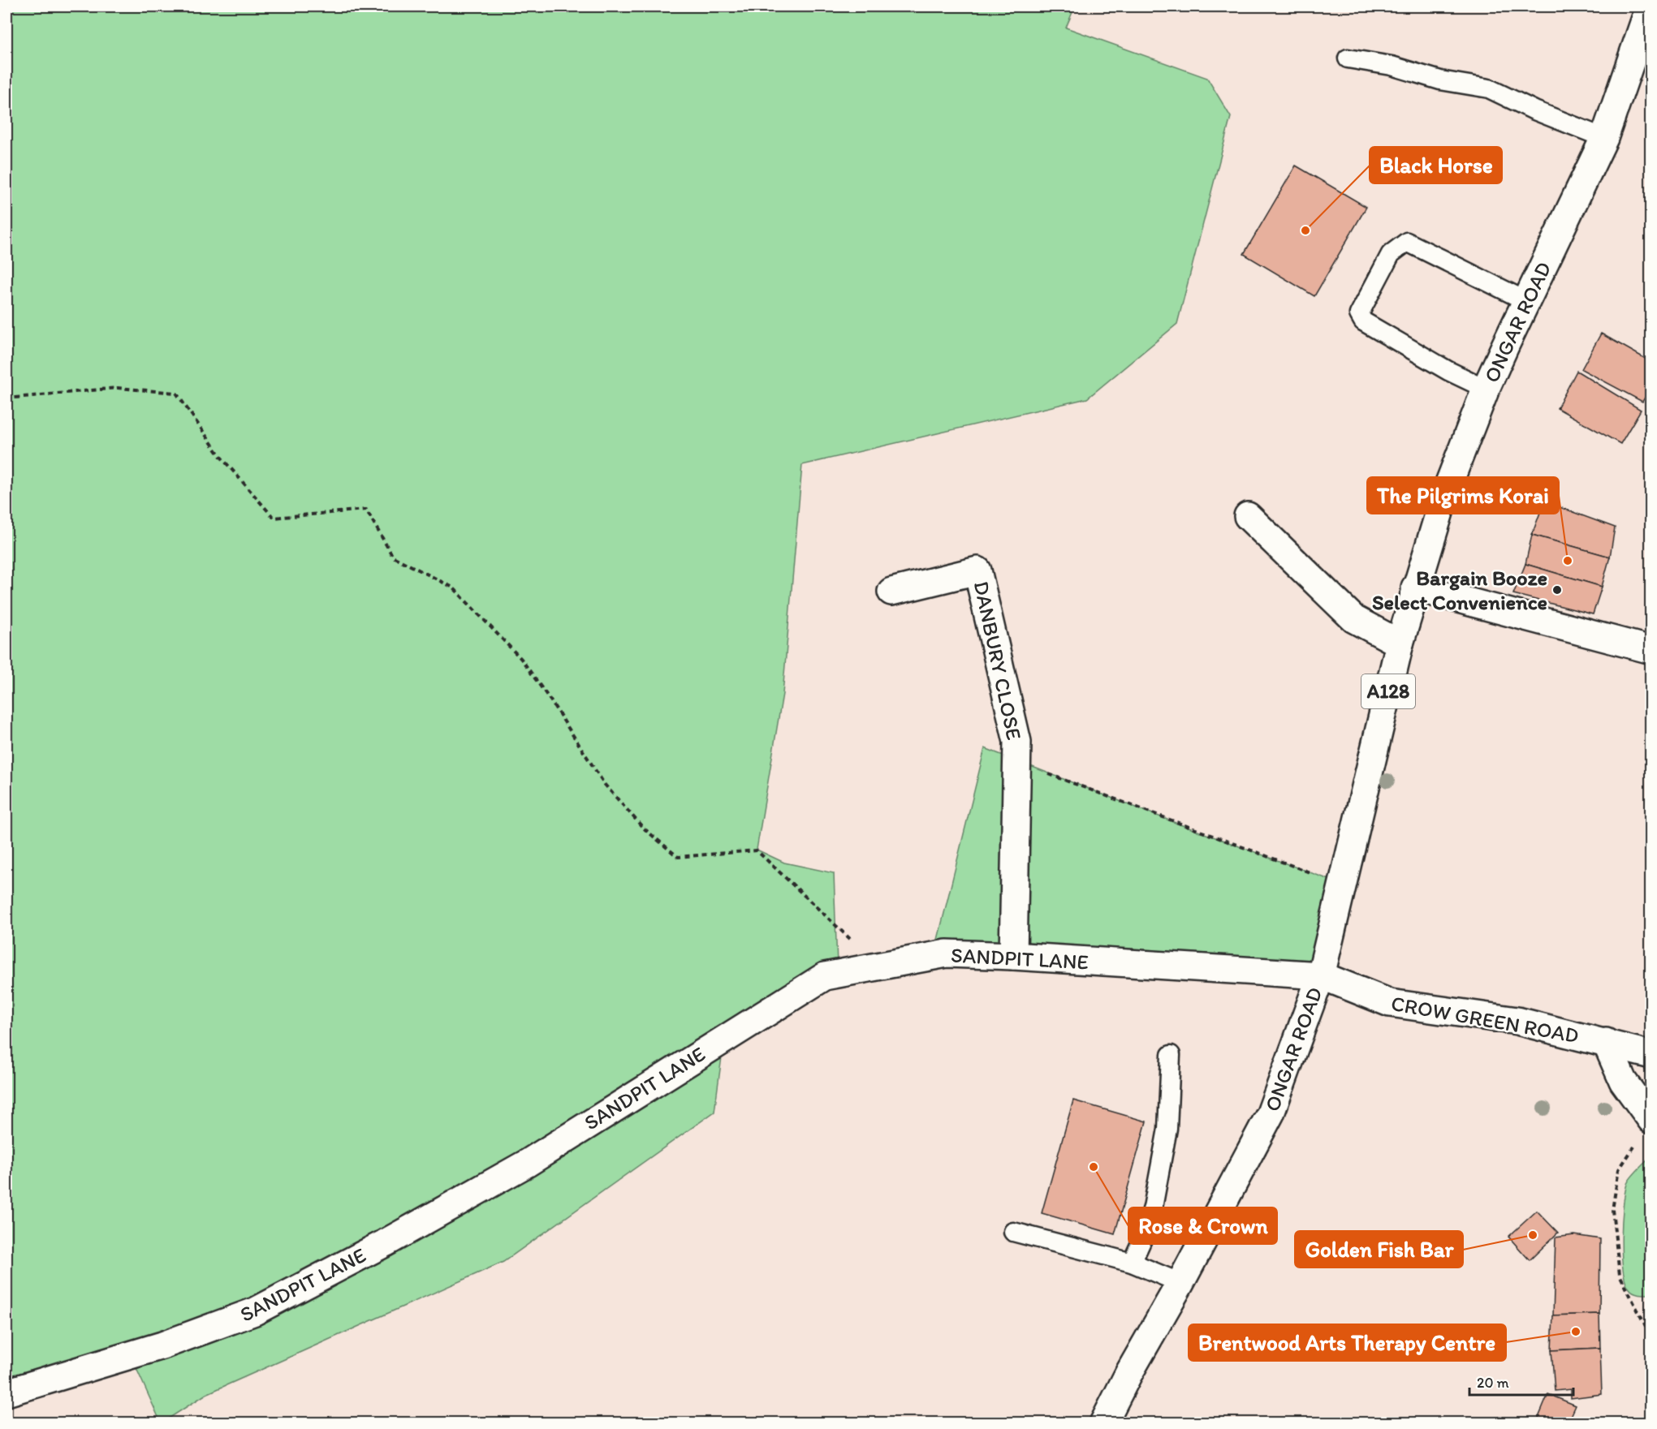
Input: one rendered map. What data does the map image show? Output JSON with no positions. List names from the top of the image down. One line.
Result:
{"streets":{"street":["ONGAR ROAD","DANBURY CLOSE","A128","SANDPIT LANE","CROW GREEN ROAD"]},"crossings":[["ONGAR ROAD","SANDPIT LANE"],["ONGAR ROAD","CROW GREEN ROAD"],["DANBURY CLOSE","SANDPIT LANE"],["SANDPIT LANE","CROW GREEN ROAD"]],"places":["Black Horse","The Pilgrims Korai","Bargain Booze Select Convenience","Rose & Crown","Golden Fish Bar","Brentwood Arts Therapy Centre"],"scale_bar":"20 m"}
